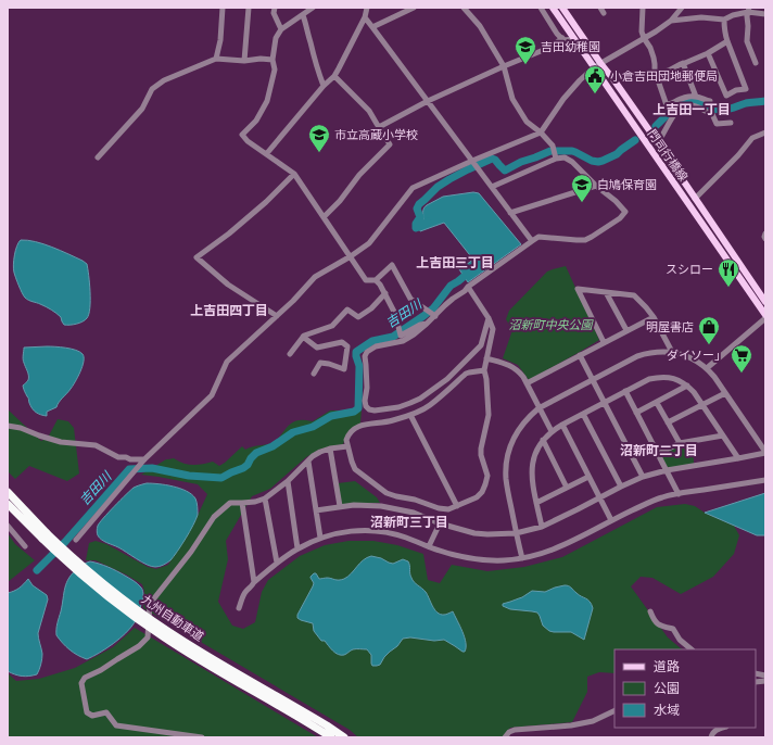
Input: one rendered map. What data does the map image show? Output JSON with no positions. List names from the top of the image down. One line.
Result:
{"streets":{"highway":["九州自動車道"],"main road":["門司行橋線"]},"districts":["上吉田一丁目","上吉田三丁目","上吉田四丁目","沼新町二丁目","沼新町三丁目"],"water":["吉田川"],"parks":["沼新町中央公園"],"places":{"school or university":["吉田幼稚園","市立高蔵小学校","白鳩保育園"],"public building":["小倉吉田団地郵便局"],"restaurant":["スシロー"],"shop":["明屋書店"],"supermarket":["ダイソー」"]},"legend":["道路","公園","水域"]}
